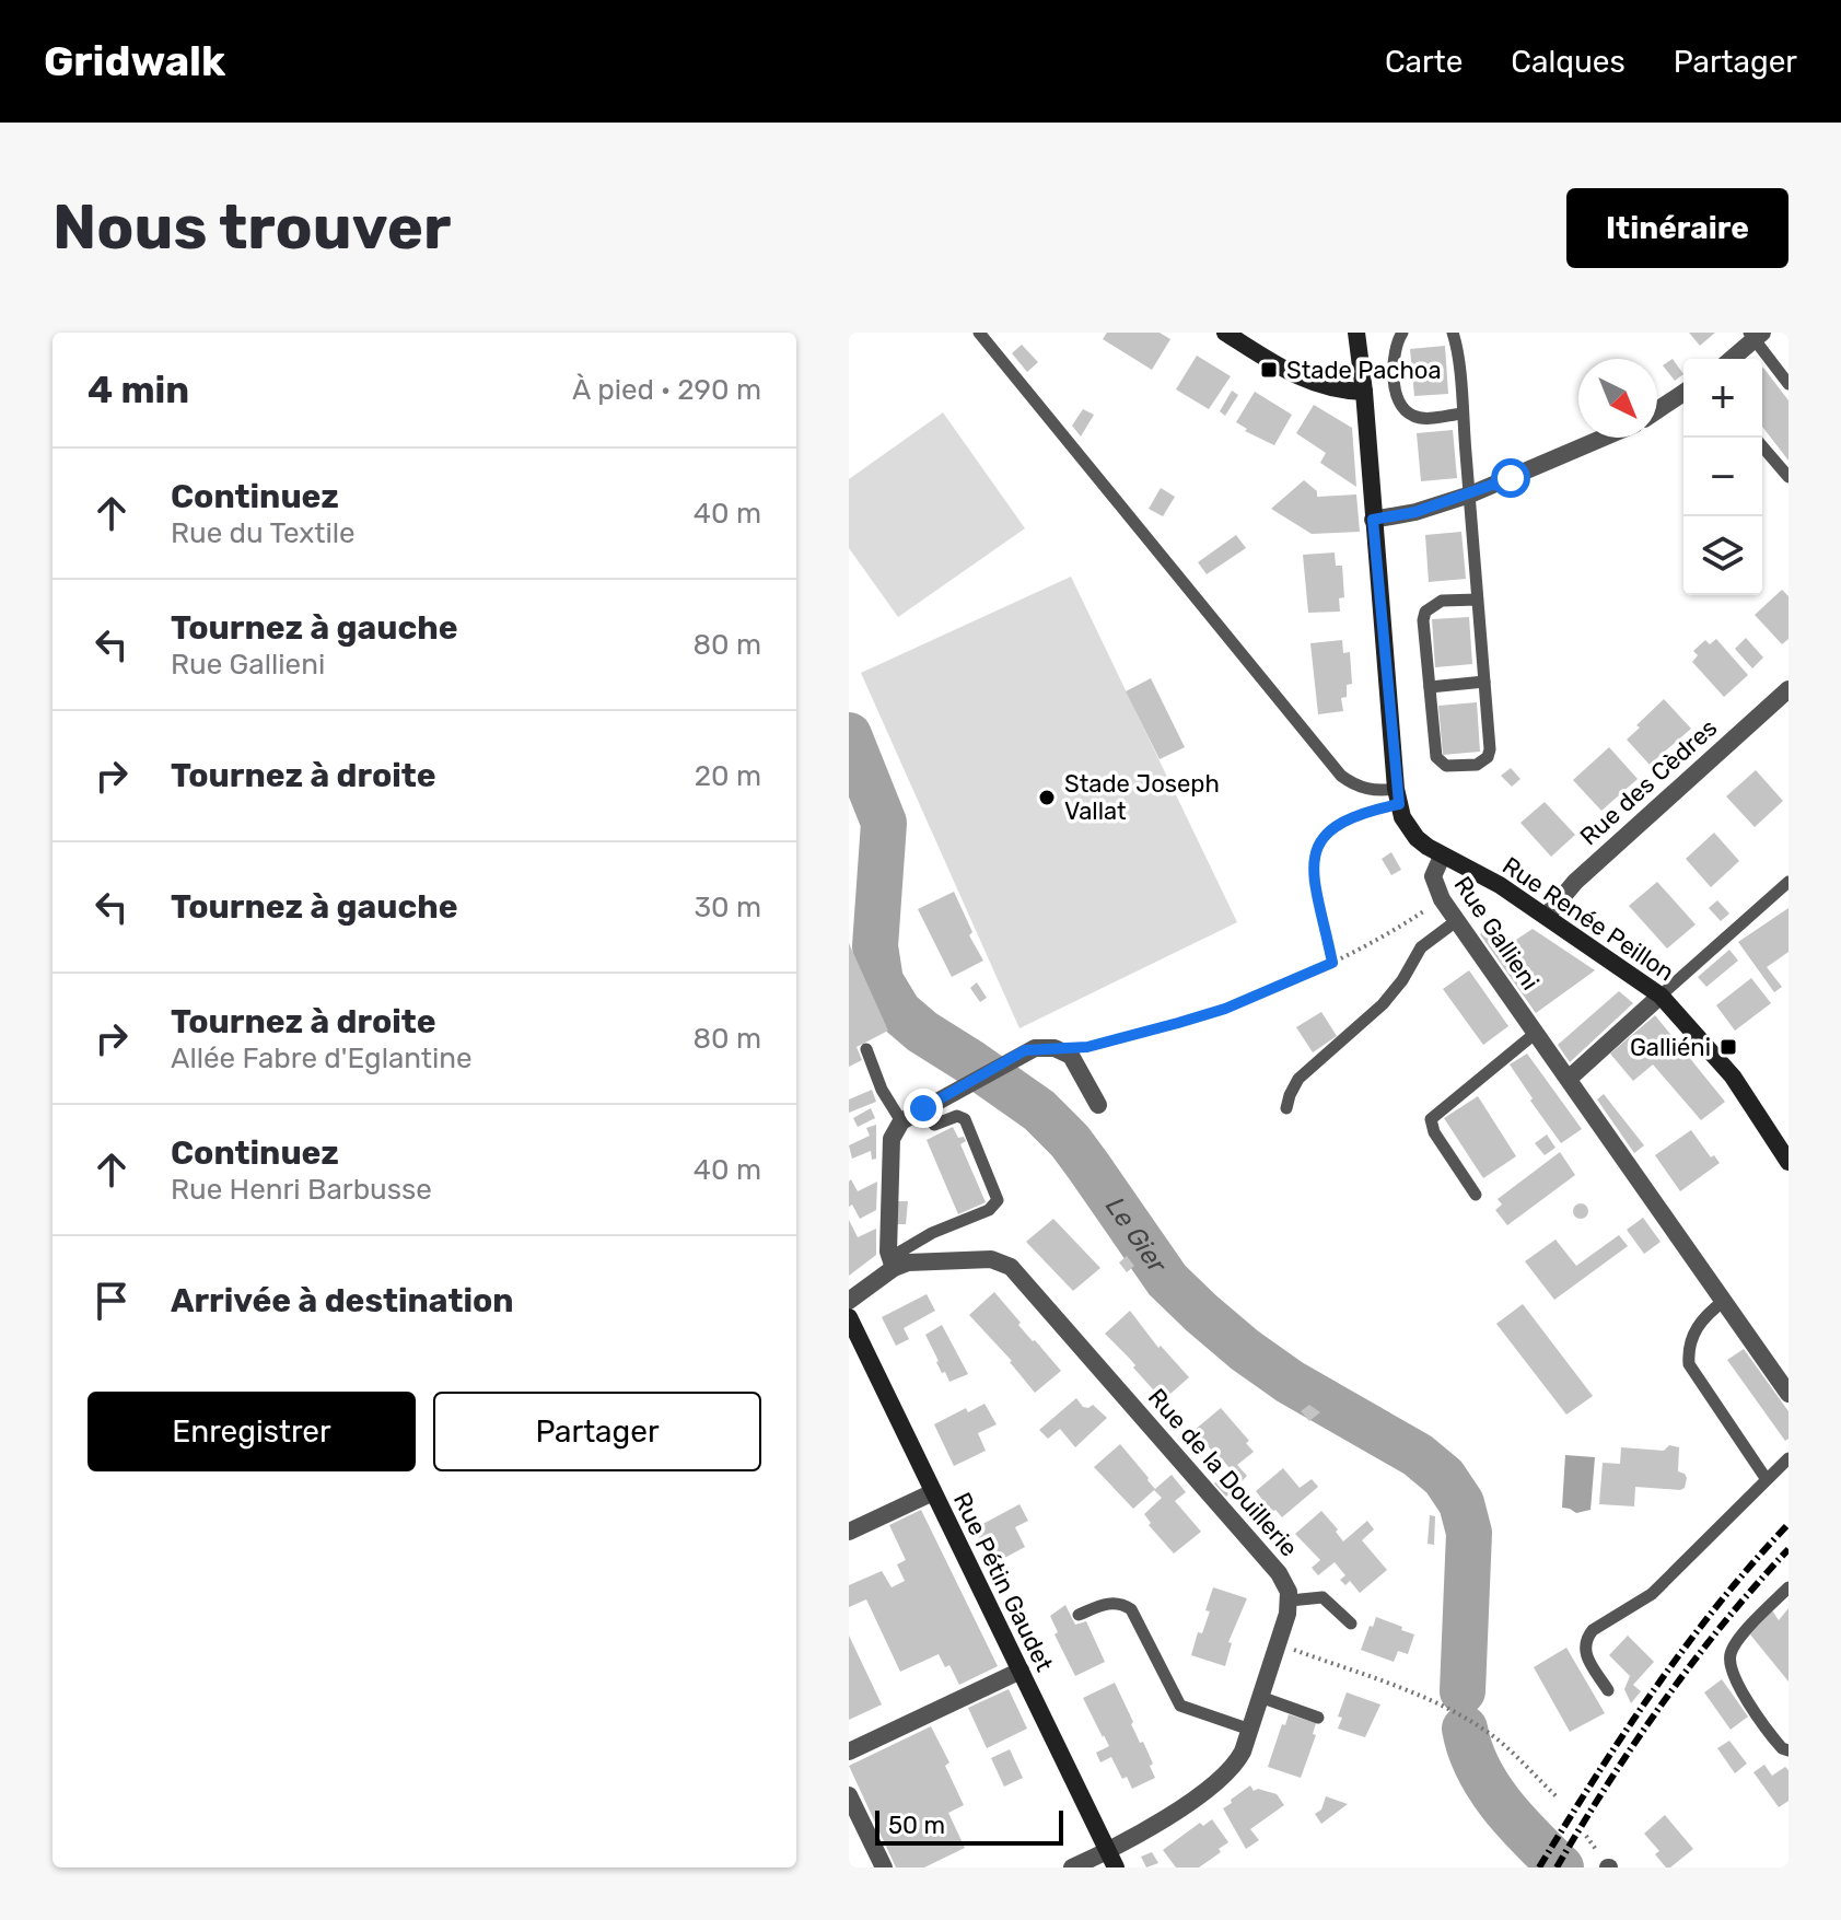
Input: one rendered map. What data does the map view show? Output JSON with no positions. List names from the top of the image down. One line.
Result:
{"streets":{"main road":["Rue Renée Peillon","Rue Gallieni","Rue Pétin Gaudet"],"street":["Rue des Cèdres","Rue de la Douillerie"]},"crossings":[["Rue des Cèdres","Rue Renée Peillon"],["Rue Renée Peillon","Rue Gallieni"]],"water":["Le Gier"],"places":{"transit":["Stade Pachoa","Galliéni"],"other":["Stade Joseph Vallat"]},"scale_bar":"50 m","north":"bottom right","page":{"header":"Gridwalk","nav":["Carte","Calques","Partager"],"buttons":["Itinéraire",["Enregistrer","Partager"]],"title":"Nous trouver","heading":["4 min","À pied · 290 m"],"map_buttons":["+","−"],"list":[["Continuez","Rue du Textile","40 m"],["Tournez à gauche","Rue Gallieni","80 m"],["Tournez à droite","20 m"],["Tournez à gauche","30 m"],["Tournez à droite","Allée Fabre d'Eglantine","80 m"],["Continuez","Rue Henri Barbusse","40 m"],"Arrivée à destination"],"scale":"50 m"}}
